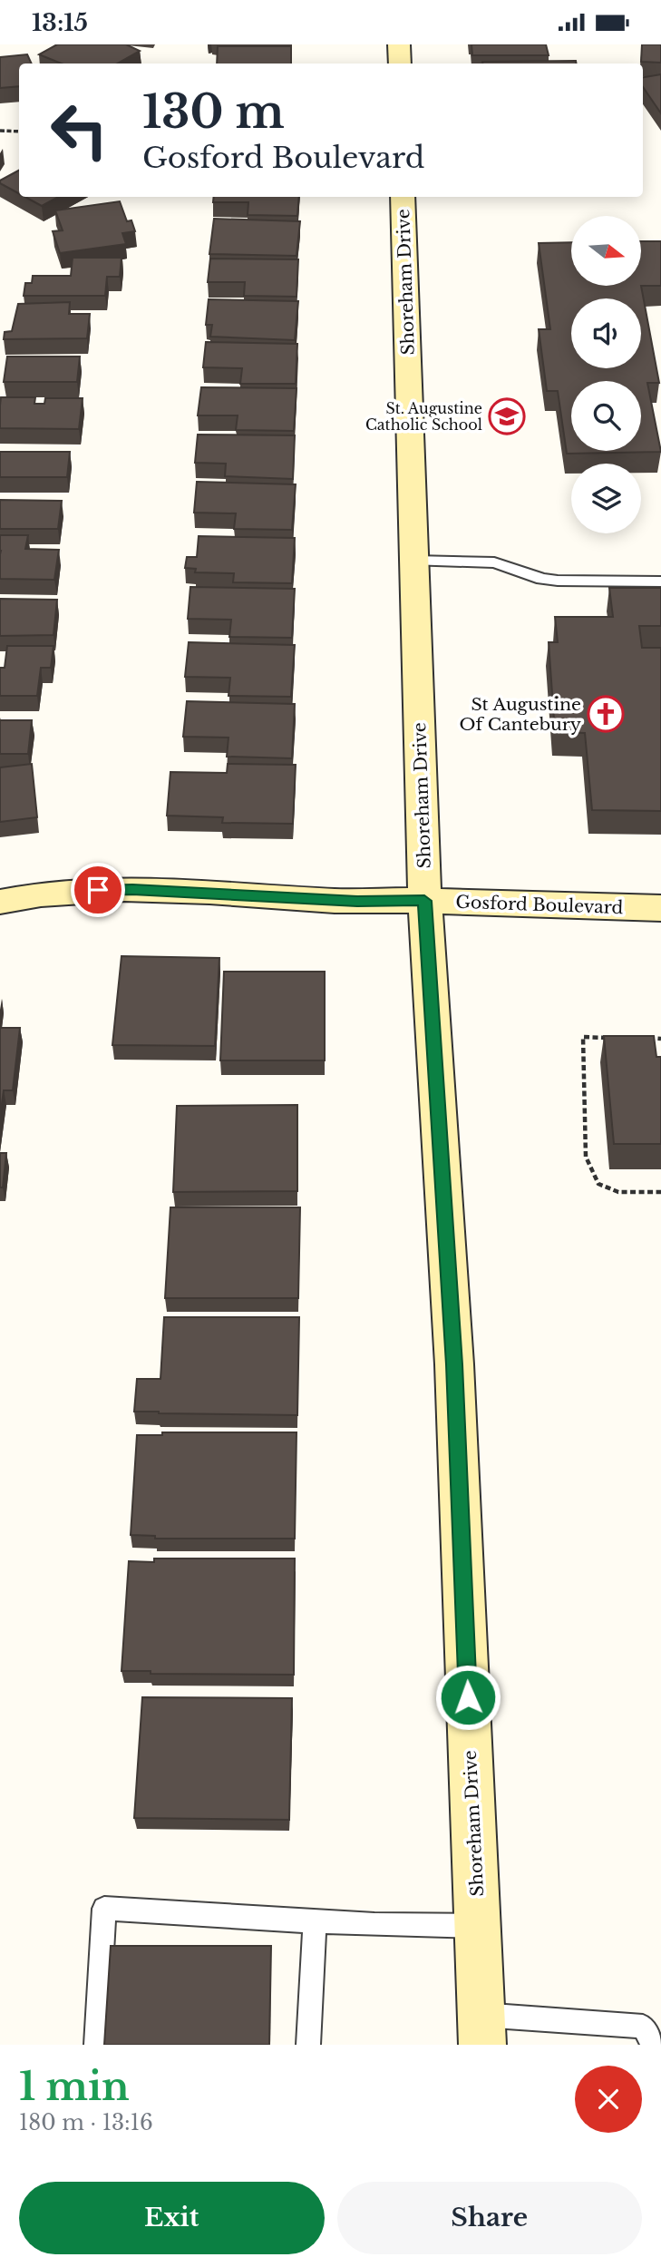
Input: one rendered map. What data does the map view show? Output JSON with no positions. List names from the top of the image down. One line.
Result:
{"streets":{"street":["Shoreham Drive","Gosford Boulevard"]},"crossings":[["Shoreham Drive","Gosford Boulevard"]],"places":{"school or university":["St. Augustine Catholic School"],"church":["St Augustine Of Cantebury"]},"north":"right","page":{"status":"13:15","turn":["130 m","Gosford Boulevard"],"heading":["1 min","180 m · 13:16"],"buttons":["Exit","Share"]}}
